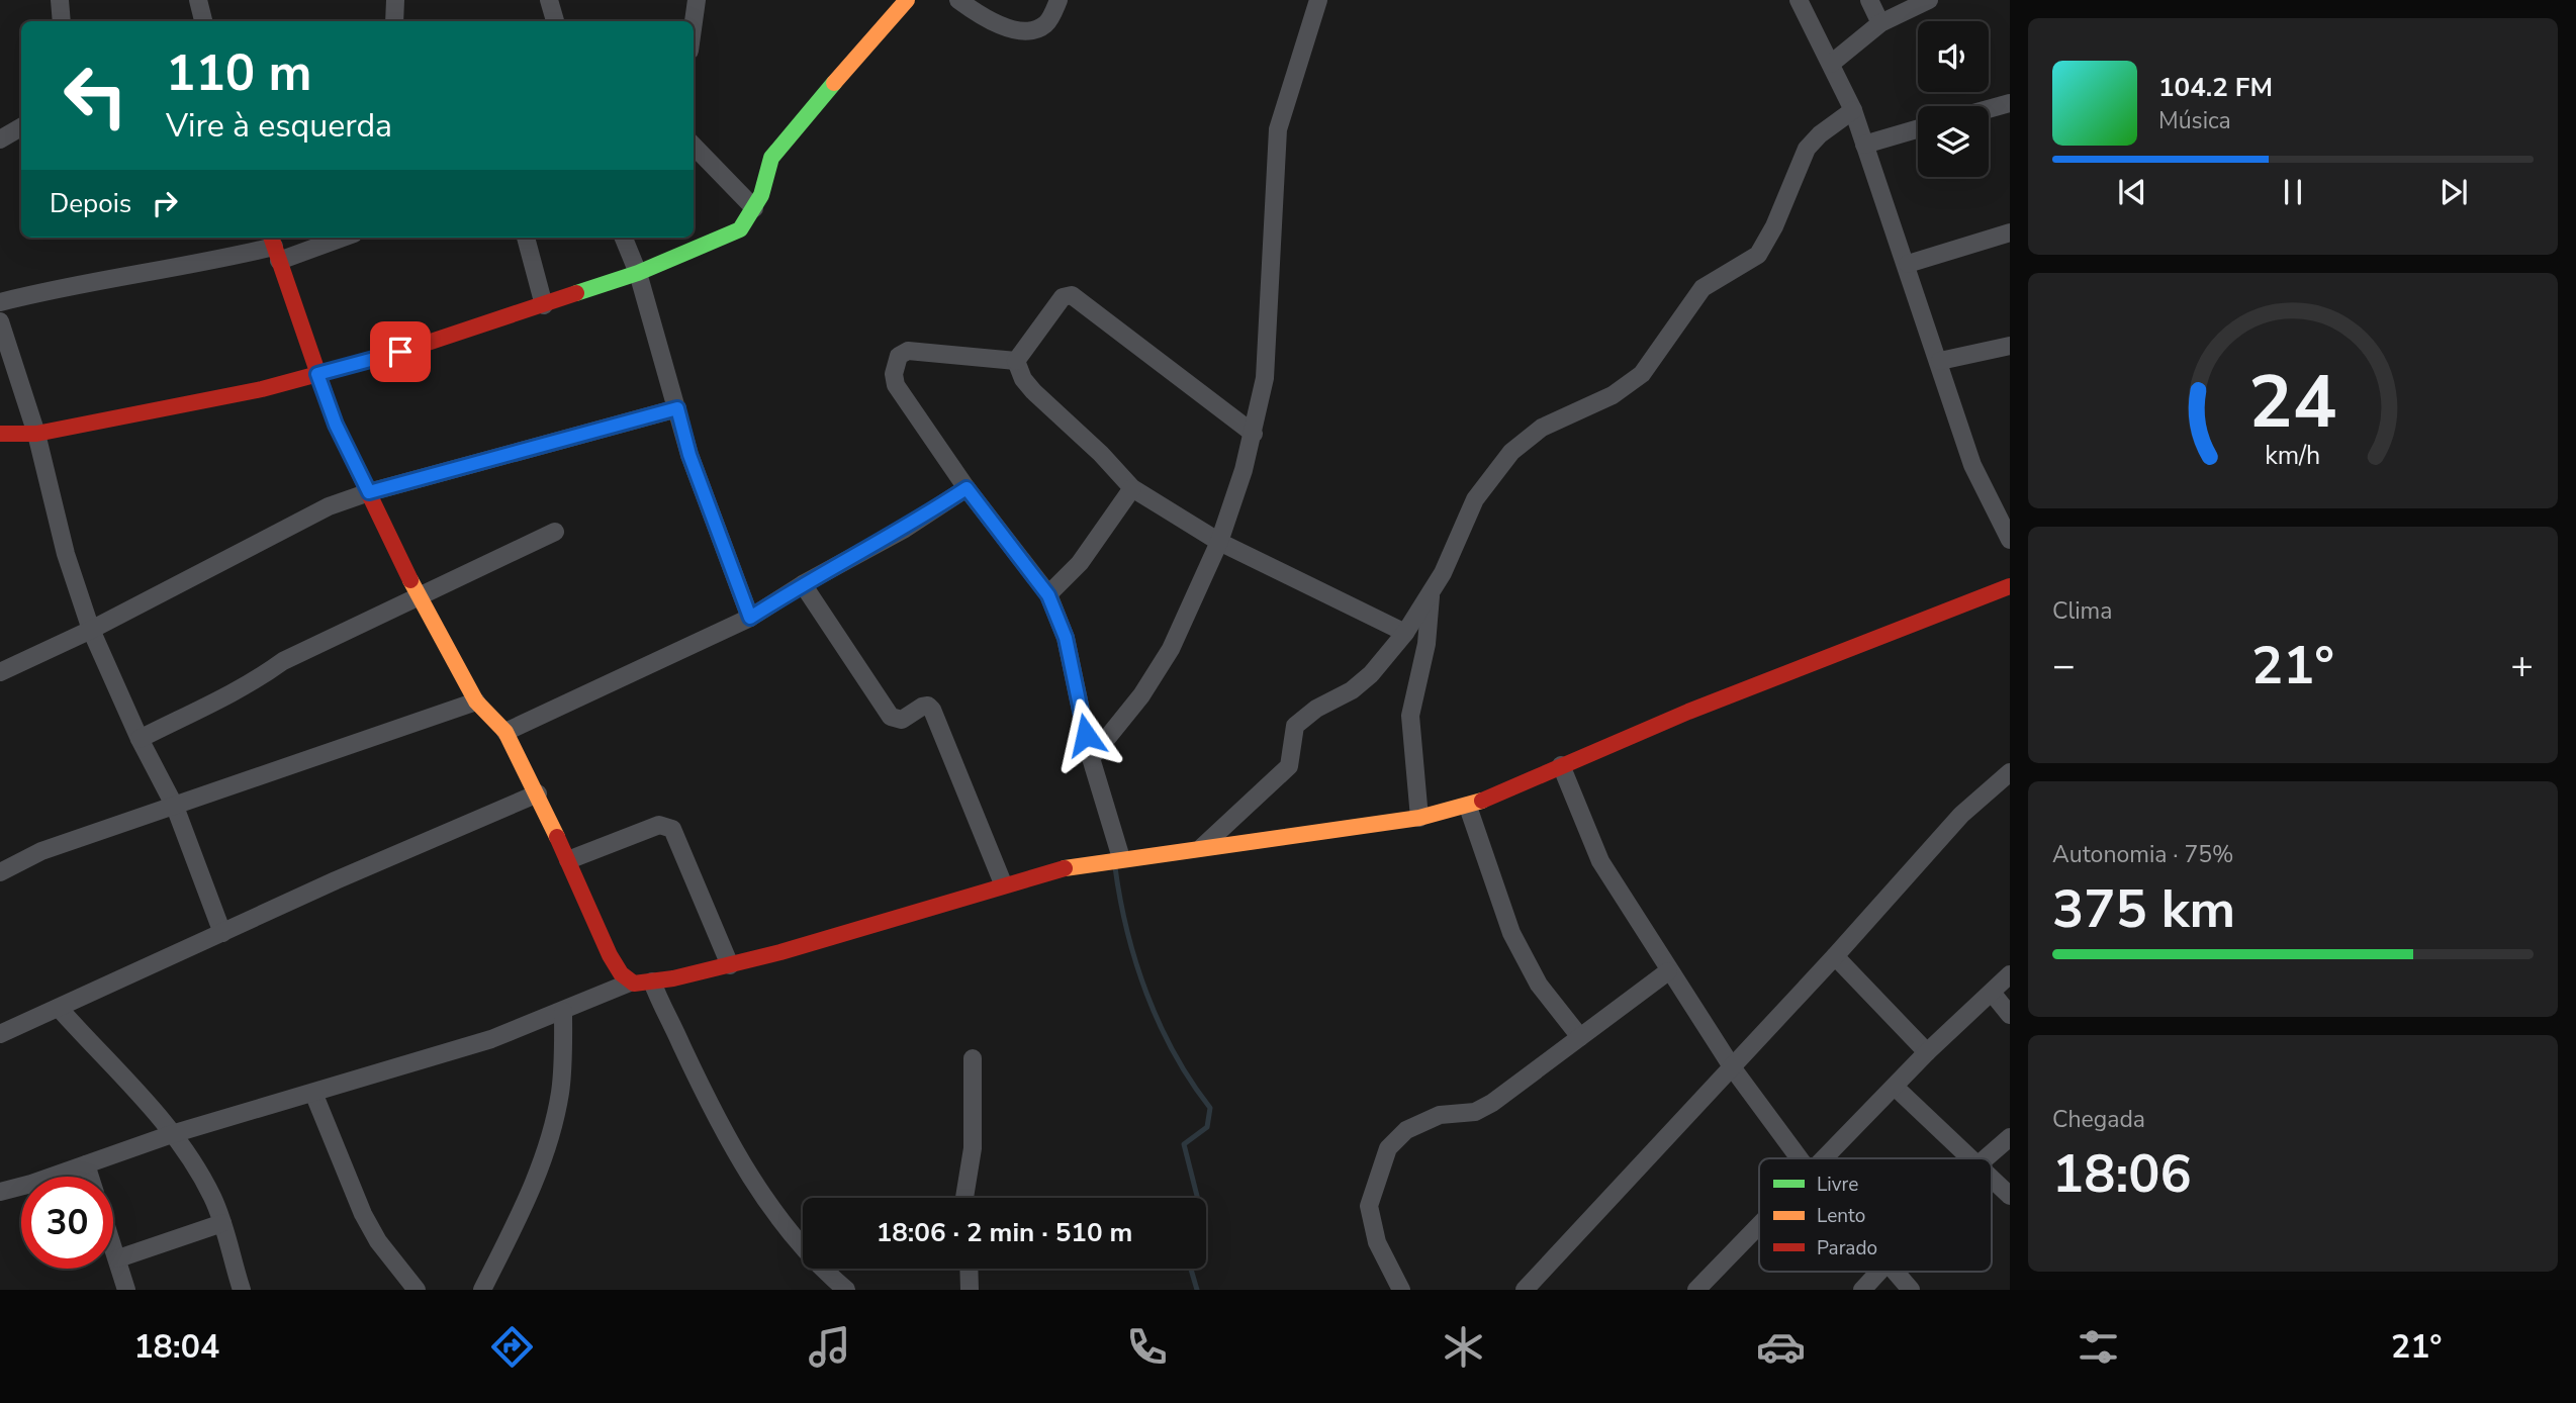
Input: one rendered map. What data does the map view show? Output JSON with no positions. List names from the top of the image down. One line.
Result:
{"legend":["Livre","Lento","Parado"],"page":{"turn":["110 m","Vire à esquerda"],"song":["104.2 FM","Música"],"then":"Depois","tile":["Clima",["Autonomia · 75%","375 km"],["Chegada","18:06"]],"heat":["−","21°","+"],"limit":"30","trip":"18:06 · 2 min · 510 m","tabs":["18:04","21°"],"gauge":["24","km/h"]}}
